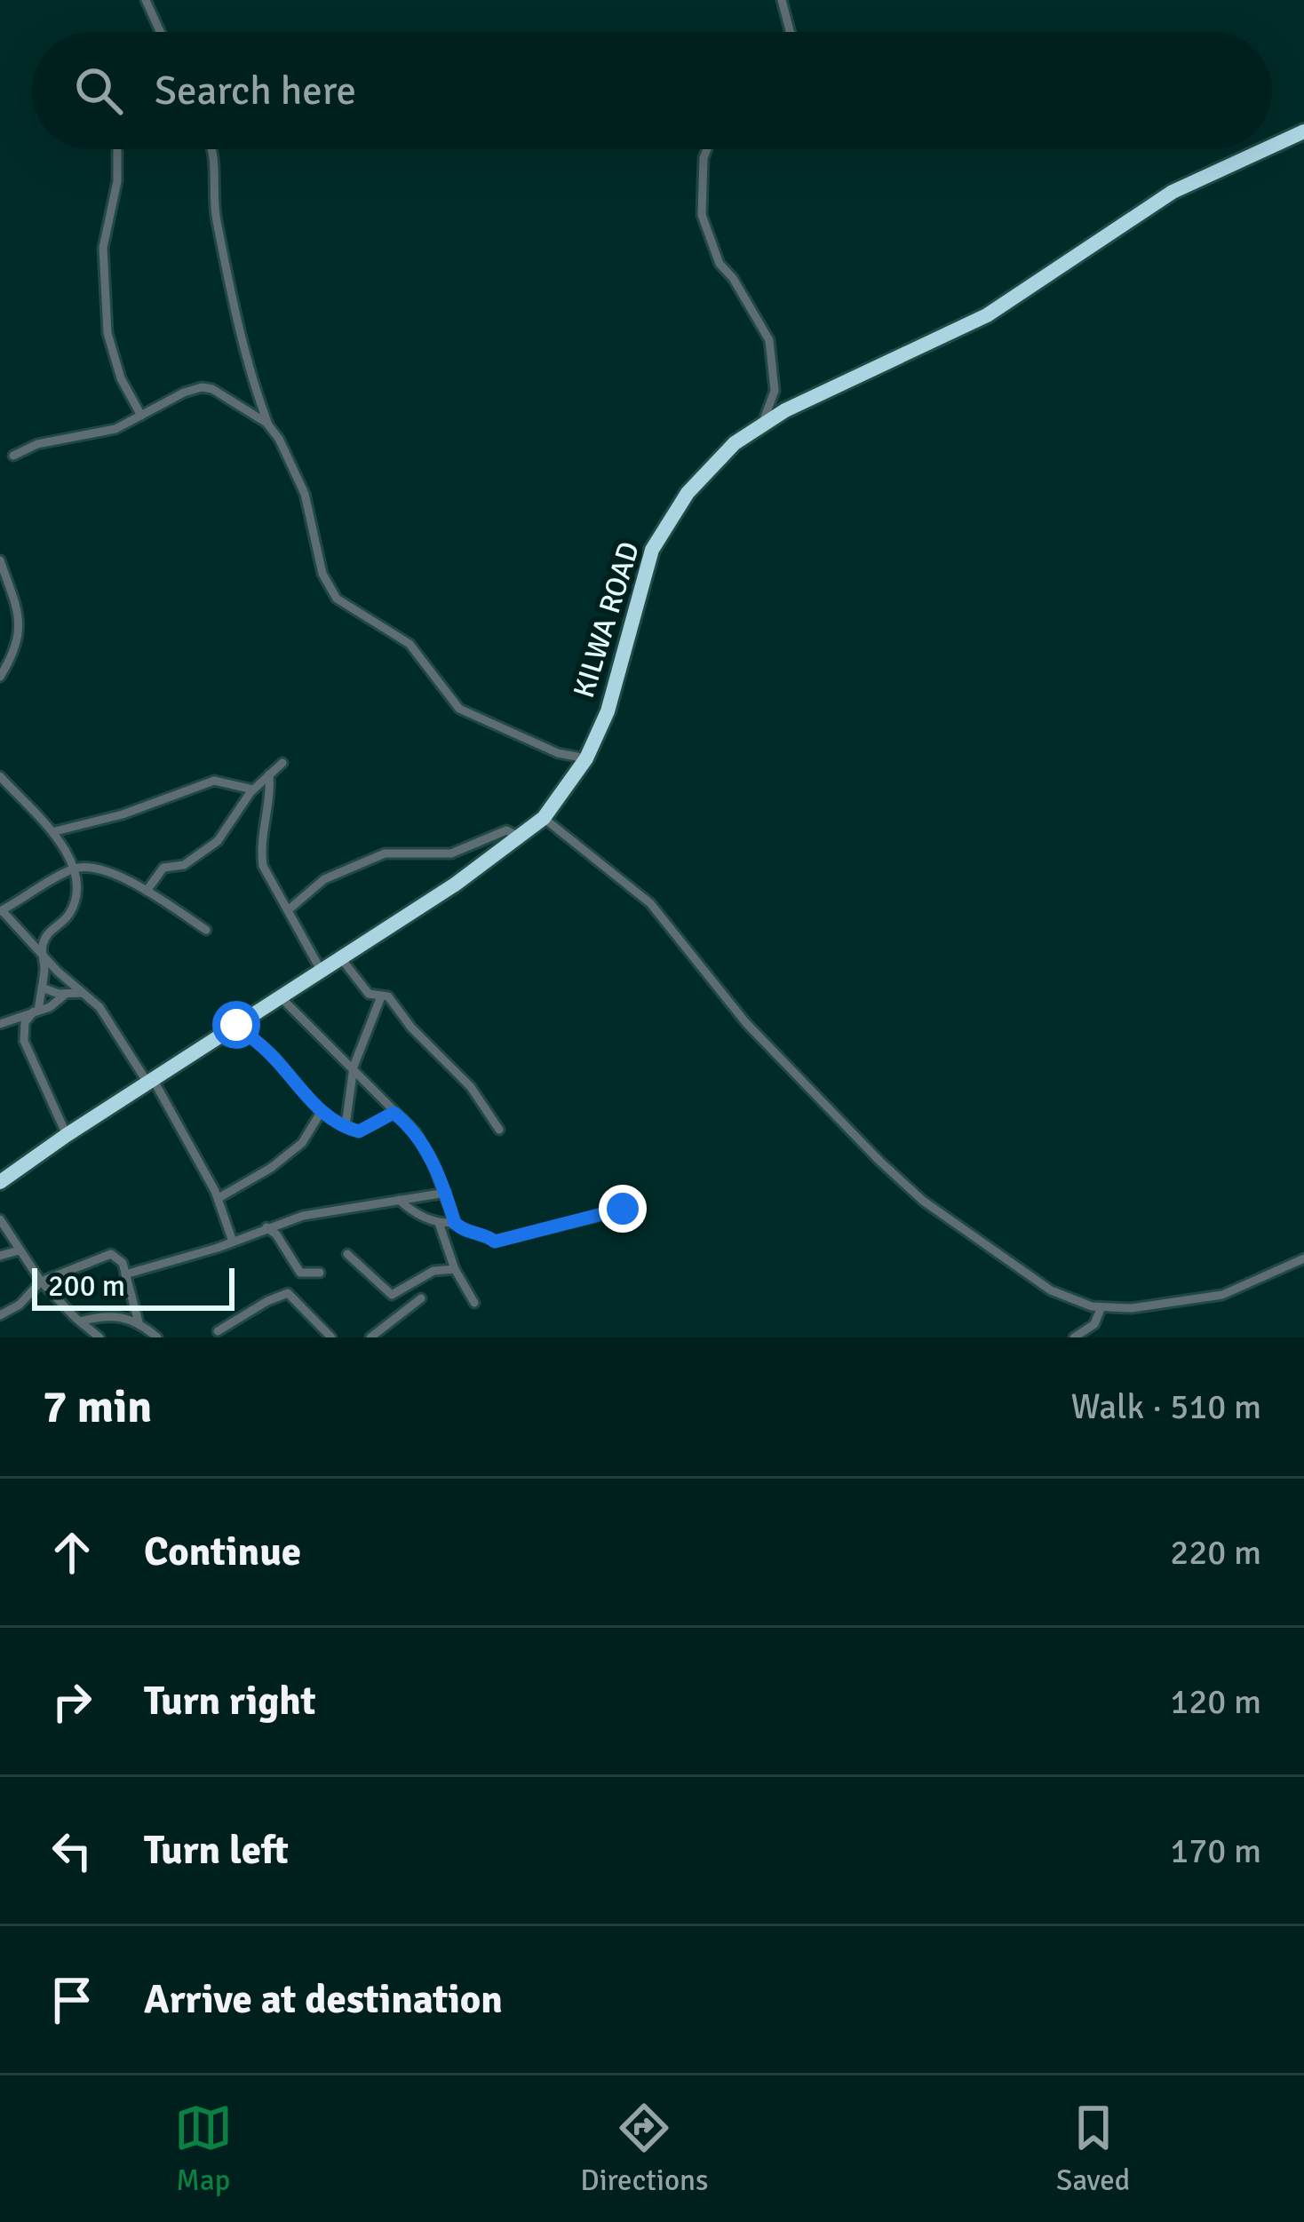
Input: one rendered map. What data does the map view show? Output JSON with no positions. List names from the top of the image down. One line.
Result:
{"streets":{"highway":["KILWA ROAD"]},"scale_bar":"200 m","page":{"search":"Search here","scale":"200 m","heading":["7 min","Walk · 510 m"],"list":[["Continue","220 m"],["Turn right","120 m"],["Turn left","170 m"],"Arrive at destination"],"nav":["Map","Directions","Saved"]}}
